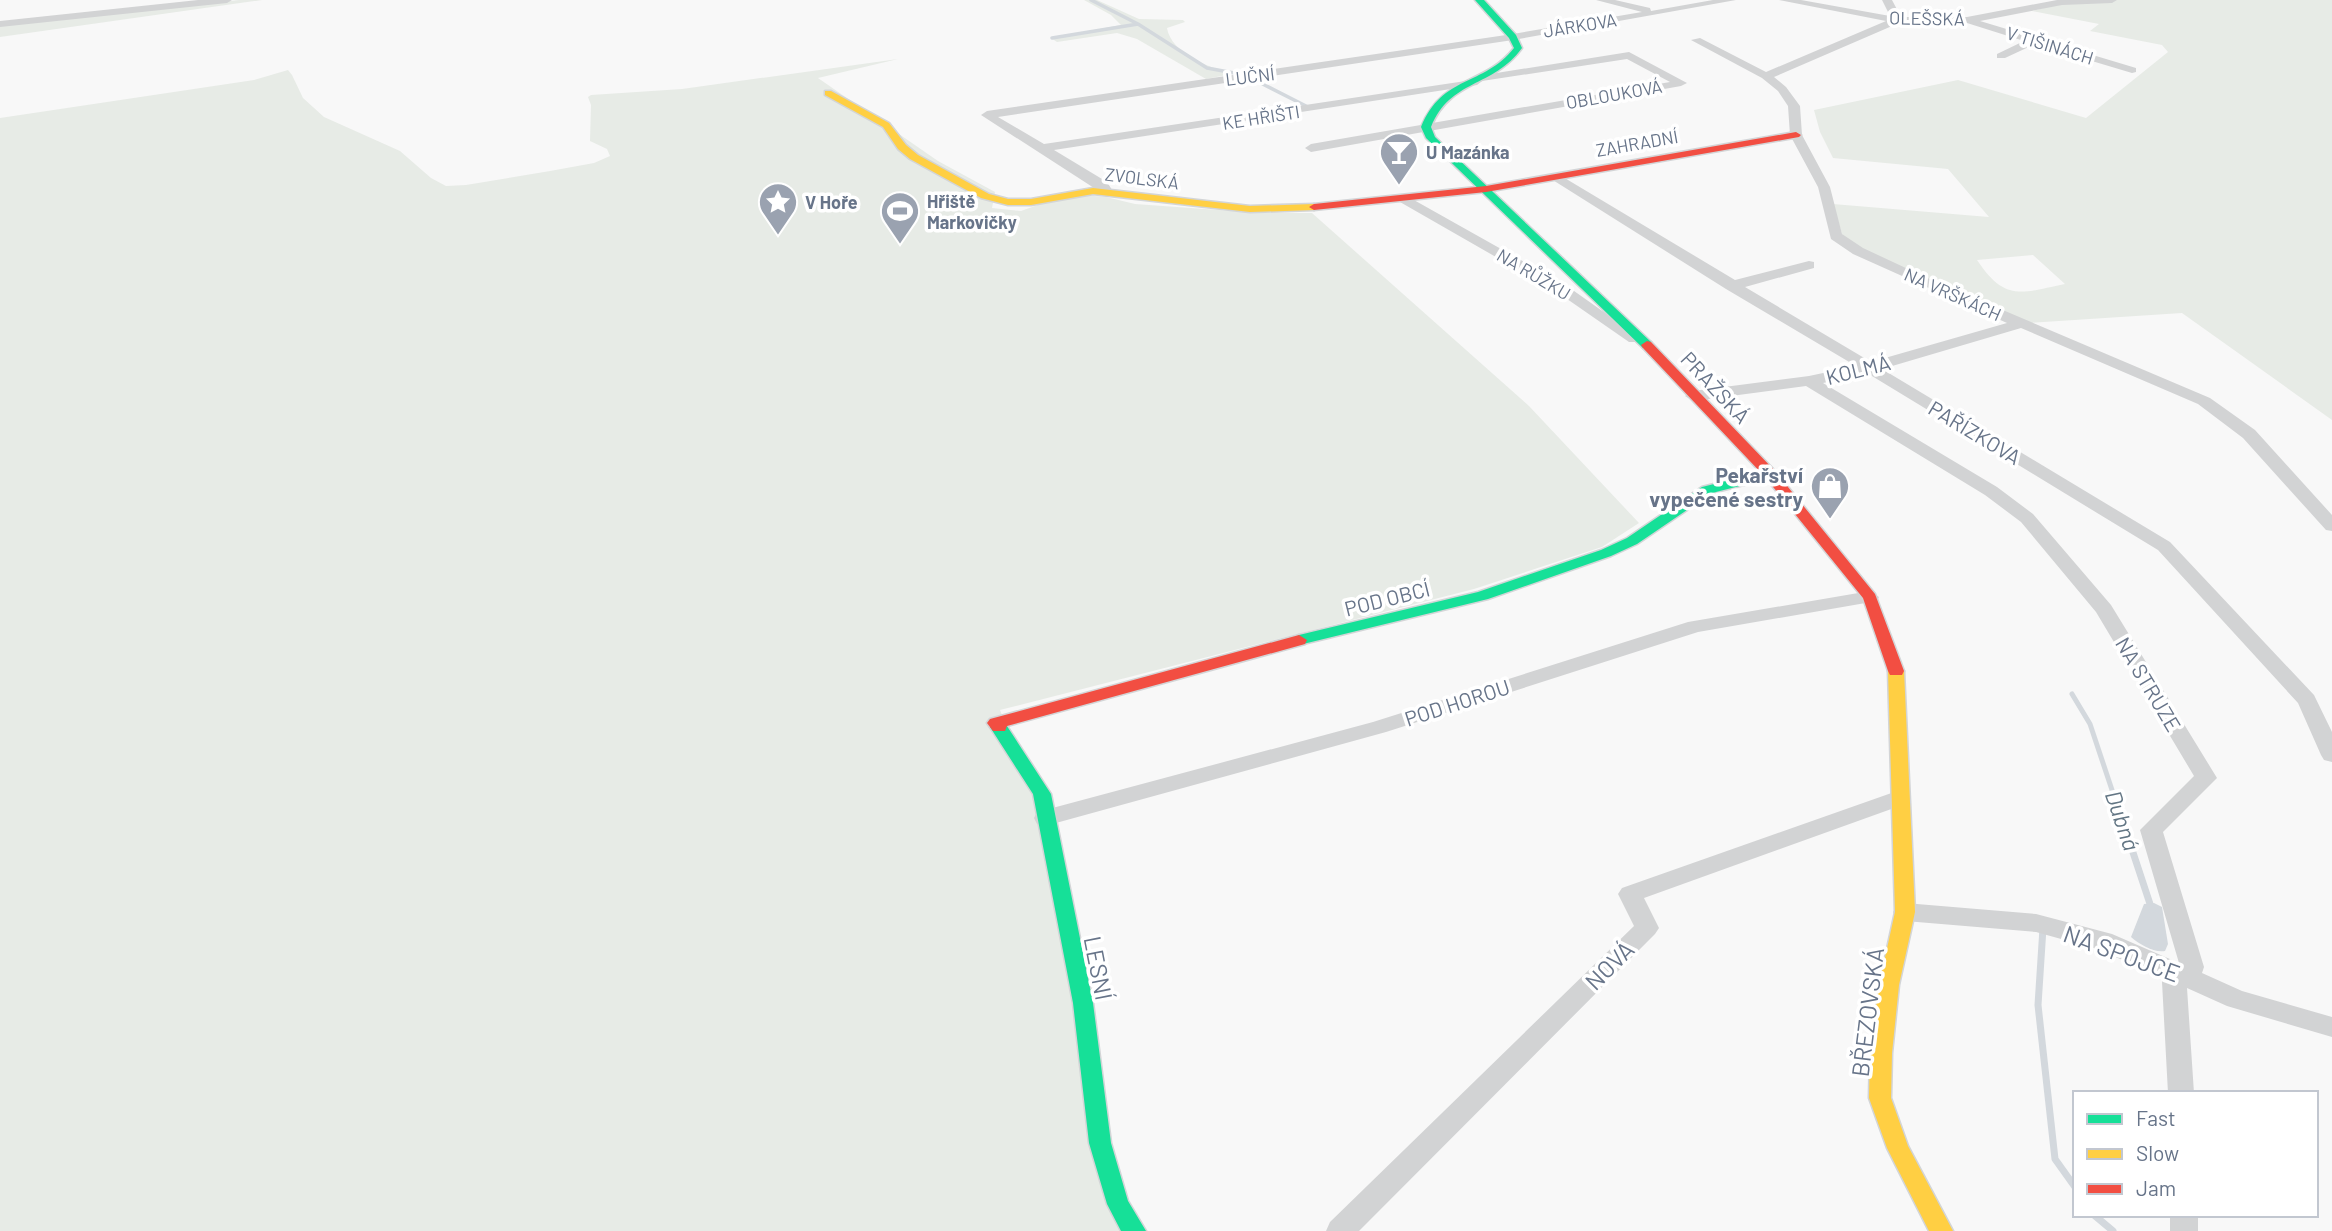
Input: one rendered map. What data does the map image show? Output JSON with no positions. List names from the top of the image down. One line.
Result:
{"streets":{"street":["OLEŠSKÁ","JÁRKOVA","V TIŠINÁCH","LUČNÍ","OBLOUKOVÁ","KE HŘIŠTI","ZAHRADNÍ","ZVOLSKÁ","NA RŮŽKU","NA VRŠKÁCH","KOLMÁ","PRAŽSKÁ","PAŘÍZKOVA","POD OBCÍ","NA STRUZE","POD HOROU","NA SPOJCE","NOVÁ","LESNÍ","BŘEZOVSKÁ"]},"crossings":[["OLEŠSKÁ","V TIŠINÁCH"],["JÁRKOVA","LUČNÍ"],["LUČNÍ","KE HŘIŠTI"],["OBLOUKOVÁ","KE HŘIŠTI"],["OBLOUKOVÁ","PRAŽSKÁ"],["ZAHRADNÍ","ZVOLSKÁ"],["ZAHRADNÍ","NA VRŠKÁCH"],["ZAHRADNÍ","PRAŽSKÁ"],["ZAHRADNÍ","PAŘÍZKOVA"],["ZVOLSKÁ","NA RŮŽKU"],["ZVOLSKÁ","PRAŽSKÁ"],["NA RŮŽKU","PRAŽSKÁ"],["NA VRŠKÁCH","KOLMÁ"],["KOLMÁ","PRAŽSKÁ"],["KOLMÁ","PAŘÍZKOVA"],["KOLMÁ","NA STRUZE"],["PRAŽSKÁ","POD OBCÍ"],["PRAŽSKÁ","POD HOROU"],["PRAŽSKÁ","NA SPOJCE"],["PRAŽSKÁ","NOVÁ"],["PRAŽSKÁ","BŘEZOVSKÁ"],["POD OBCÍ","LESNÍ"],["NA STRUZE","NA SPOJCE"],["POD HOROU","LESNÍ"],["NA SPOJCE","BŘEZOVSKÁ"]],"water":["Dubná"],"places":{"bar":["U Mazánka"],"place":["V Hoře"],"sports":["Hřiště Markovičky"],"shop":["Pekařství vypečené sestry"]},"legend":["Fast","Slow","Jam"]}
